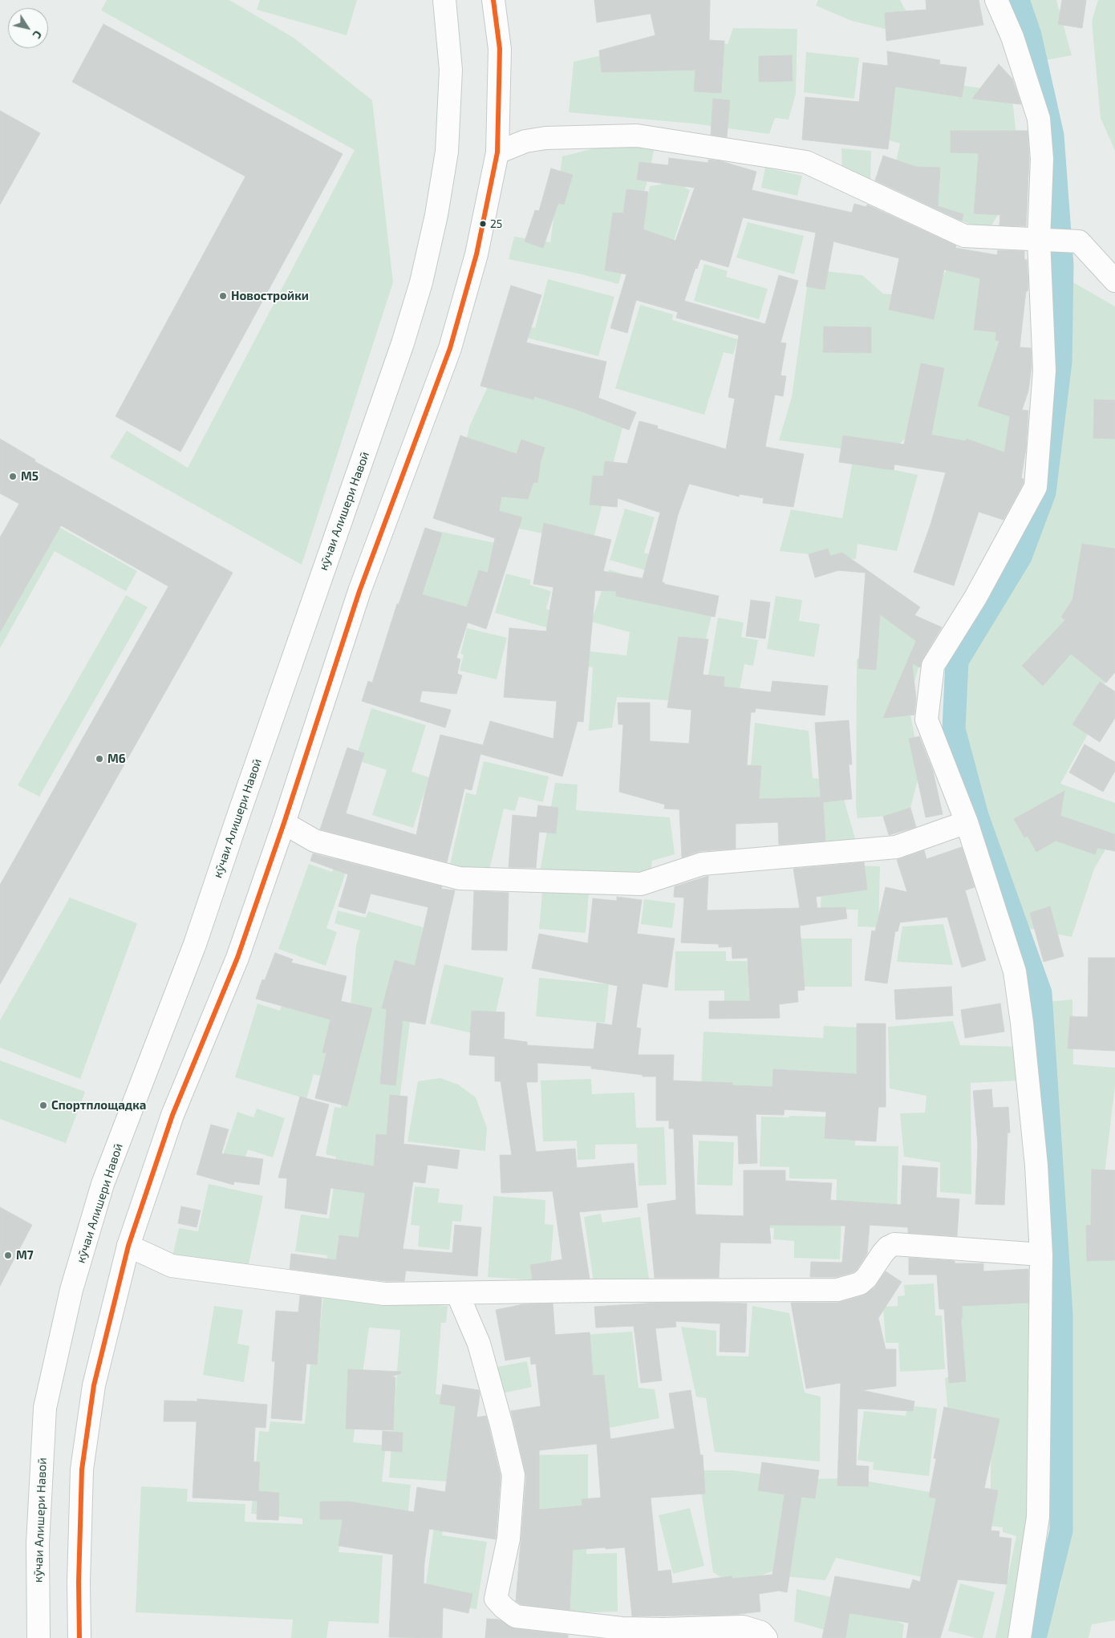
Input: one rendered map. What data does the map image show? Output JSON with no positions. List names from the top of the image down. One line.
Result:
{"streets":{"street":["кӯчаи Алишери Навоӣ"]},"places":["25","Новостройки","М5","М6","Спортплощадка","М7"],"north":"bottom right"}
